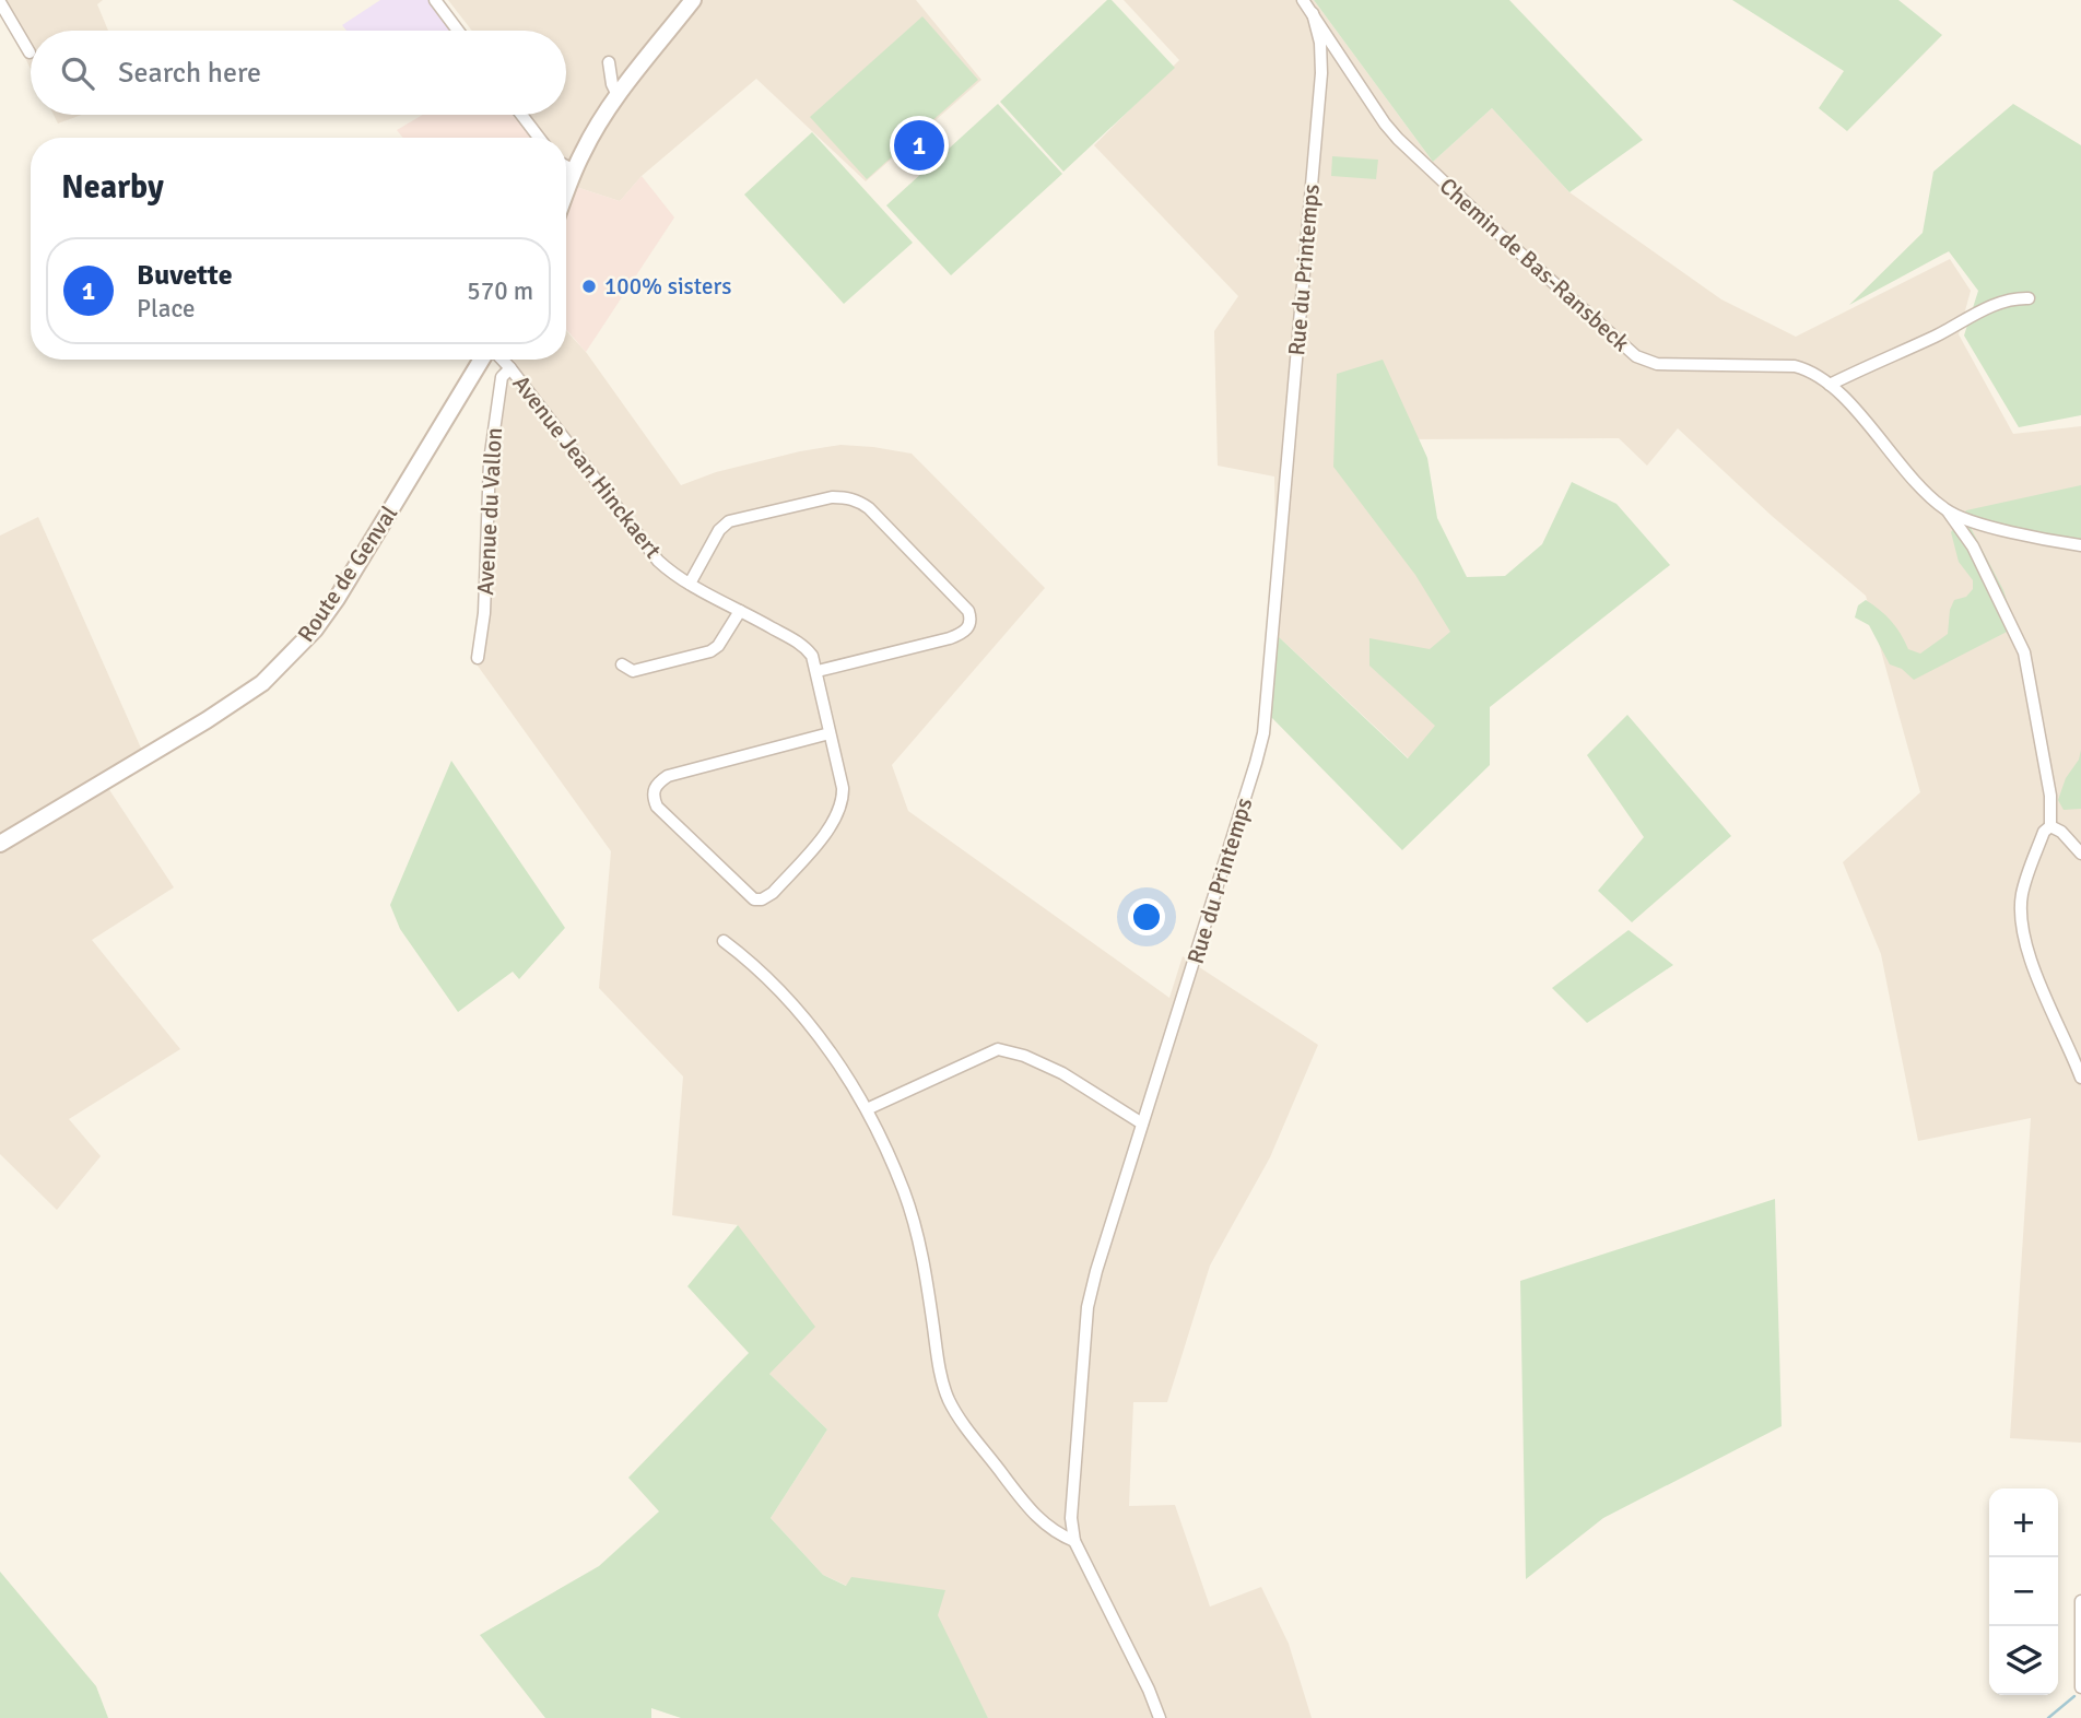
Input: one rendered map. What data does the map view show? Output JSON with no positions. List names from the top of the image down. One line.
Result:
{"streets":{"main road":["Route de Genval"],"street":["Chemin de Bas-Ransbeck","Rue du Printemps","Avenue Jean Hinckaert","Avenue du Vallon"]},"crossings":[["Chemin de Bas-Ransbeck","Rue du Printemps"],["Avenue Jean Hinckaert","Avenue du Vallon"]],"places":["100% sisters"],"page":{"search":"Search here","pins":"1","heading":"Nearby","list":[{"mark":"1","name":"Buvette","note":"Place","value":"570 m"}],"map_buttons":["+","−"]}}
